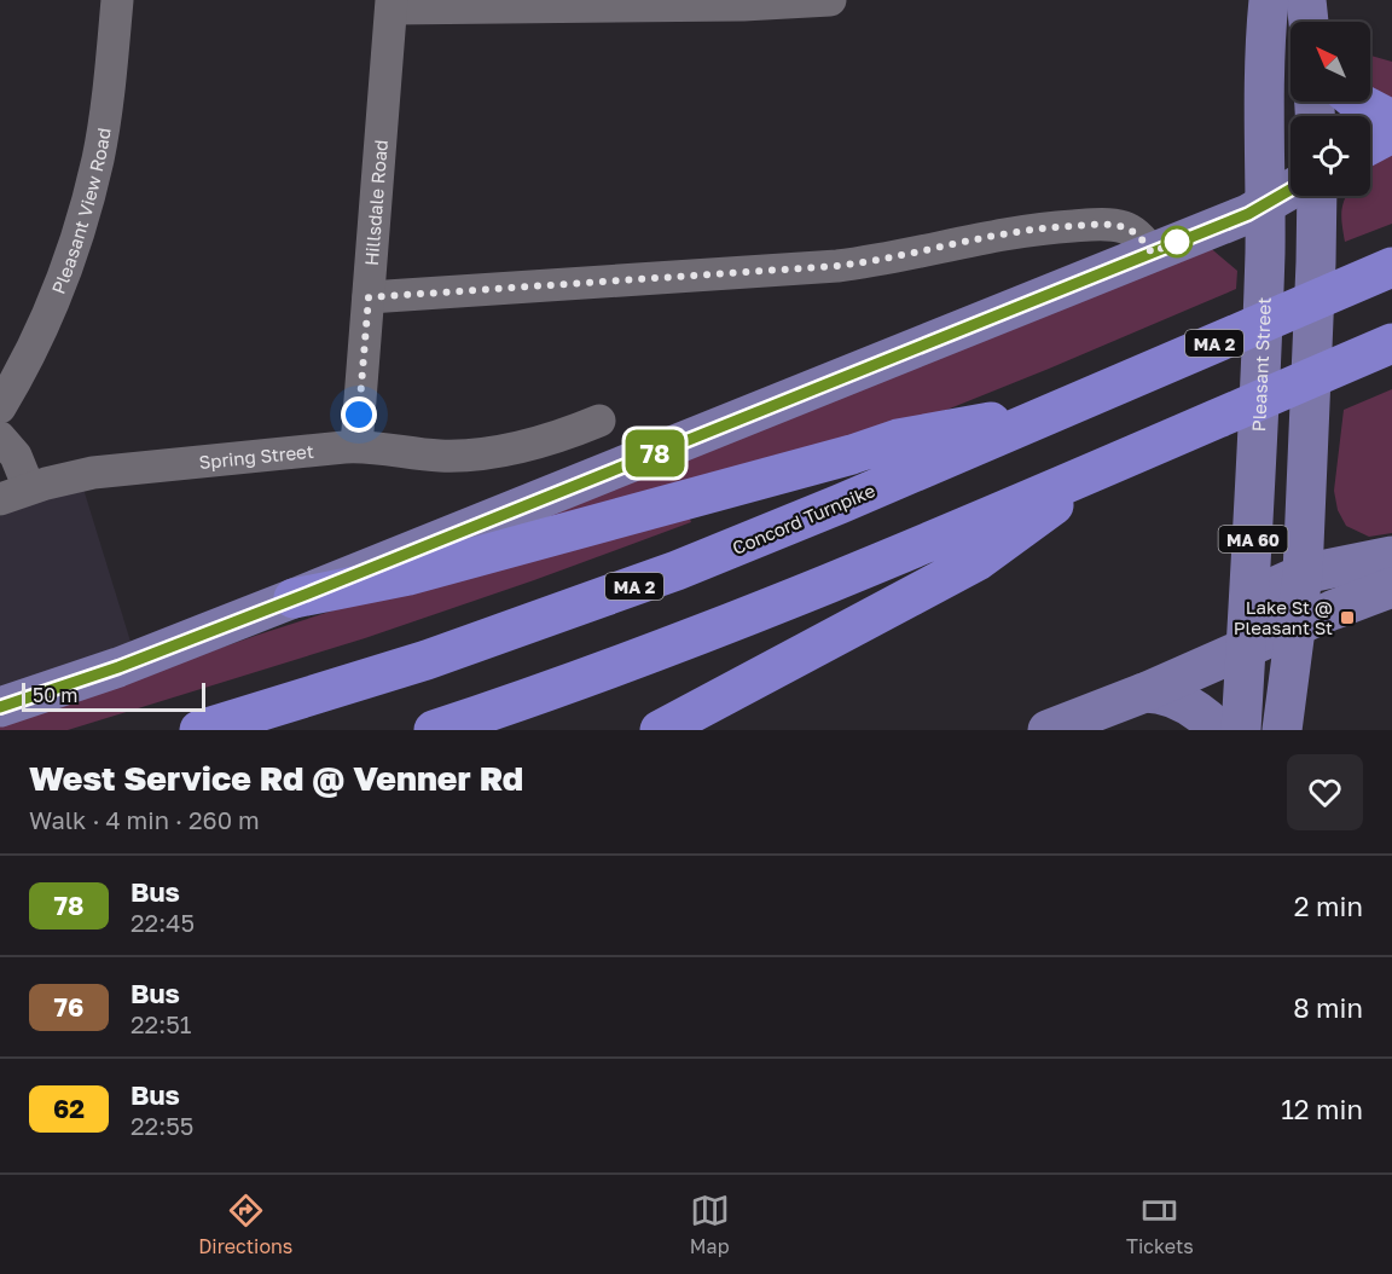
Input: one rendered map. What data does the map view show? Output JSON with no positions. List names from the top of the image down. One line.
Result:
{"streets":{"highway":["MA 2","Concord Turnpike"],"main road":["Pleasant Street","MA 60"],"street":["Hillsdale Road","Pleasant View Road","Spring Street"]},"crossings":[["Hillsdale Road","Spring Street"]],"places":{"transit":["Lake St @ Pleasant St"]},"lines":["bus line 78"],"scale_bar":"50 m","north":"top left","page":{"on_map":"78","scale":"50 m","heading":["West Service Rd @ Venner Rd","Walk · 4 min · 260 m"],"list":[{"mark":"78","name":"Bus","note":"22:45","value":"2 min"},{"mark":"76","name":"Bus","note":"22:51","value":"8 min"},{"mark":"62","name":"Bus","note":"22:55","value":"12 min"}],"tabs":["Directions","Map","Tickets"]}}
